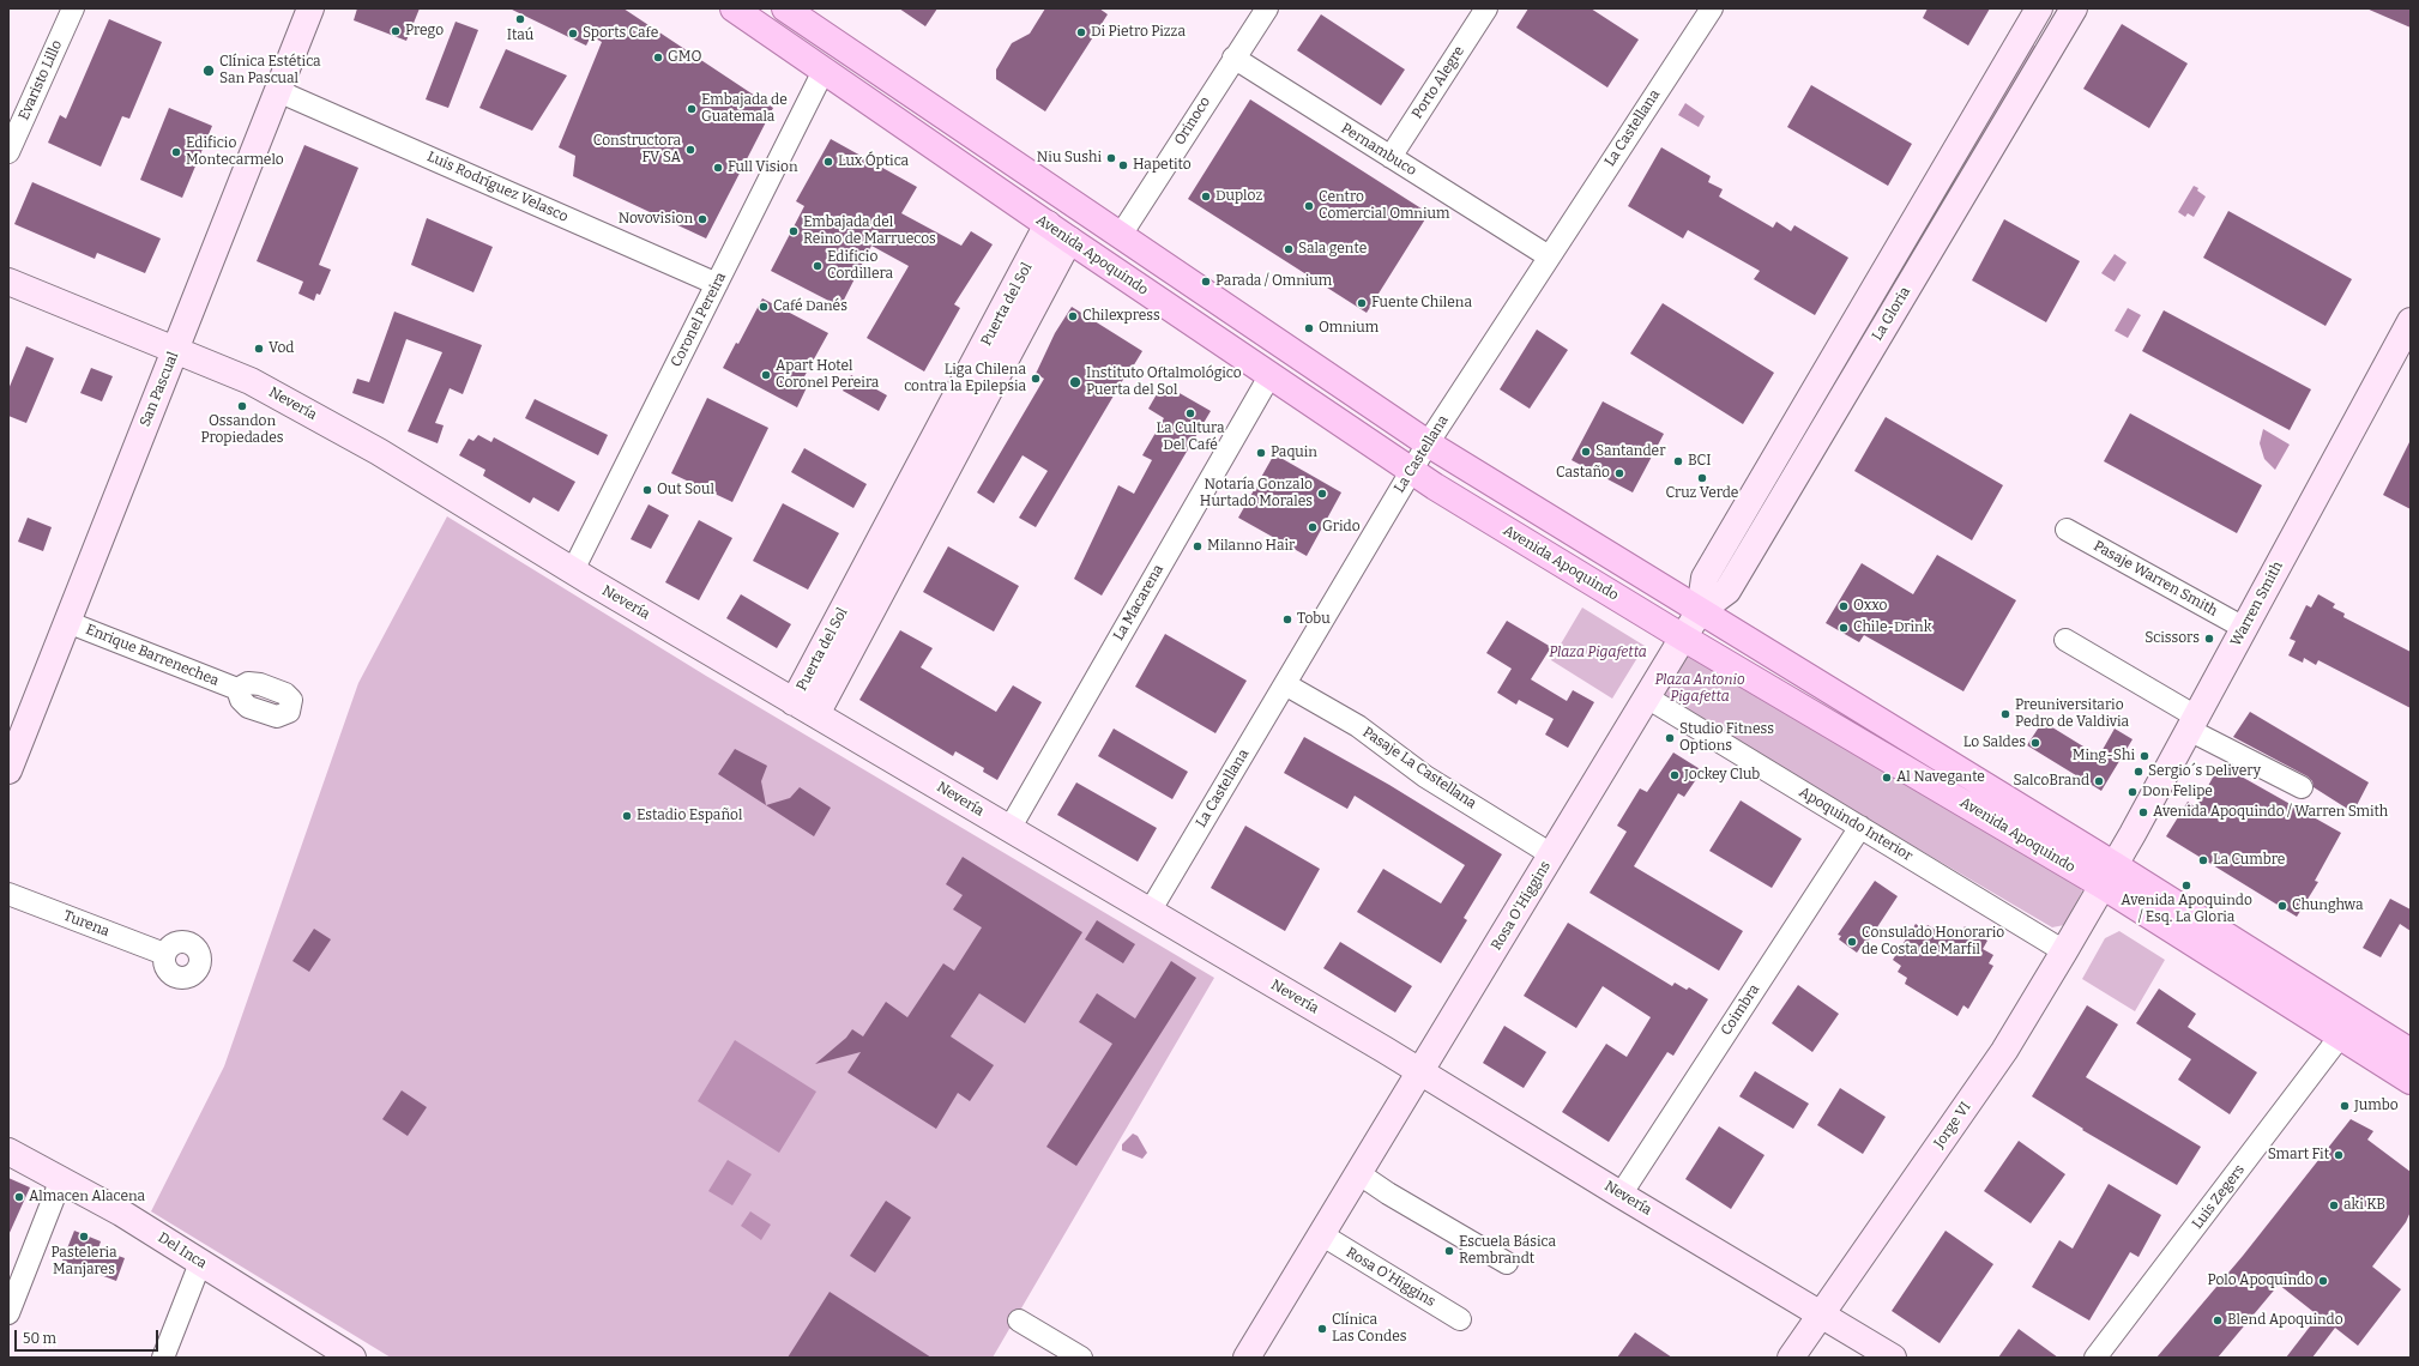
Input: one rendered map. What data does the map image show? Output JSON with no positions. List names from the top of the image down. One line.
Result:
{"streets":{"main road":["Avenida Apoquindo"],"street":["Evaristo Lillo","Porto Alegre","Orinoco","La Castellana","Pernambuco","Luis Rodríguez Velasco","Puerta del Sol","La Gloria","Coronel Pereira","San Pascual","Nevería","Pasaje Warren Smith","La Macarena","Warren Smith","Enrique Barrenechea","Pasaje La Castellana","Apoquindo Interior","Rosa O'Higgins","Turena","Coimbra","Jorge VI","Luis Zegers","Del Inca"]},"crossings":[["Porto Alegre","Pernambuco"],["Orinoco","Pernambuco"],["Orinoco","Avenida Apoquindo"],["La Castellana","Pernambuco"],["La Castellana","Avenida Apoquindo"],["La Castellana","Nevería"],["La Castellana","Pasaje La Castellana"],["Luis Rodríguez Velasco","Coronel Pereira"],["Luis Rodríguez Velasco","San Pascual"],["Avenida Apoquindo","Puerta del Sol"],["Avenida Apoquindo","La Gloria"],["Avenida Apoquindo","Coronel Pereira"],["Avenida Apoquindo","La Macarena"],["Avenida Apoquindo","Warren Smith"],["Avenida Apoquindo","Rosa O'Higgins"],["Avenida Apoquindo","Jorge VI"],["Avenida Apoquindo","Luis Zegers"],["Puerta del Sol","Nevería"],["La Gloria","Rosa O'Higgins"],["Coronel Pereira","Nevería"],["San Pascual","Nevería"],["San Pascual","Enrique Barrenechea"],["Nevería","La Macarena"],["Nevería","Rosa O'Higgins"],["Nevería","Coimbra"],["Nevería","Jorge VI"],["Pasaje Warren Smith","Warren Smith"],["Warren Smith","Jorge VI"],["Pasaje La Castellana","Rosa O'Higgins"],["Apoquindo Interior","Rosa O'Higgins"],["Apoquindo Interior","Coimbra"],["Apoquindo Interior","Jorge VI"]],"parks":["Plaza Pigafetta","Plaza Antonio Pigafetta"],"places":["Itaú","Prego","Di Pietro Pizza","Sports Cafe","GMO","Clínica Estética San Pascual","Embajada de Guatemala","Constructora FV SA","Edificio Montecarmelo","Niu Sushi","Lux Óptica","Hapetito","Full Vision","Duploz","Centro Comercial Omnium","Novovision","Embajada del Reino de Marruecos","Sala gente","Edificio Cordillera","Parada / Omnium","Fuente Chilena","Café Danés","Chilexpress","Omnium","Vod","Apart Hotel Coronel Pereira","Liga Chilena contra la Epilepsia","Instituto Oftalmológico Puerta del Sol","Ossandon Propiedades","La Cultura Del Café","Santander","Paquin","BCI","Castaño","Cruz Verde","Out Soul","Notaría Gonzalo Hurtado Morales","Grido","Milanno Hair","Oxxo","Tobu","Chile-Drink","Scissors","Preuniversitario Pedro de Valdivia","Studio Fitness Options","Lo Saldes","Ming-Shi","Sergio´s Delivery","Jockey Club","Al Navegante","SalcoBrand","Don Felipe","Avenida Apoquindo / Warren Smith","Estadio Español","La Cumbre","Avenida Apoquindo / Esq. La Gloria","Chunghwa","Consulado Honorario de Costa de Marfil","Jumbo","Smart Fit","Almacen Alacena","aki KB","Pasteleria Manjares","Escuela Básica Rembrandt","Polo Apoquindo","Blend Apoquindo","Clínica Las Condes"],"scale_bar":"50 m"}
